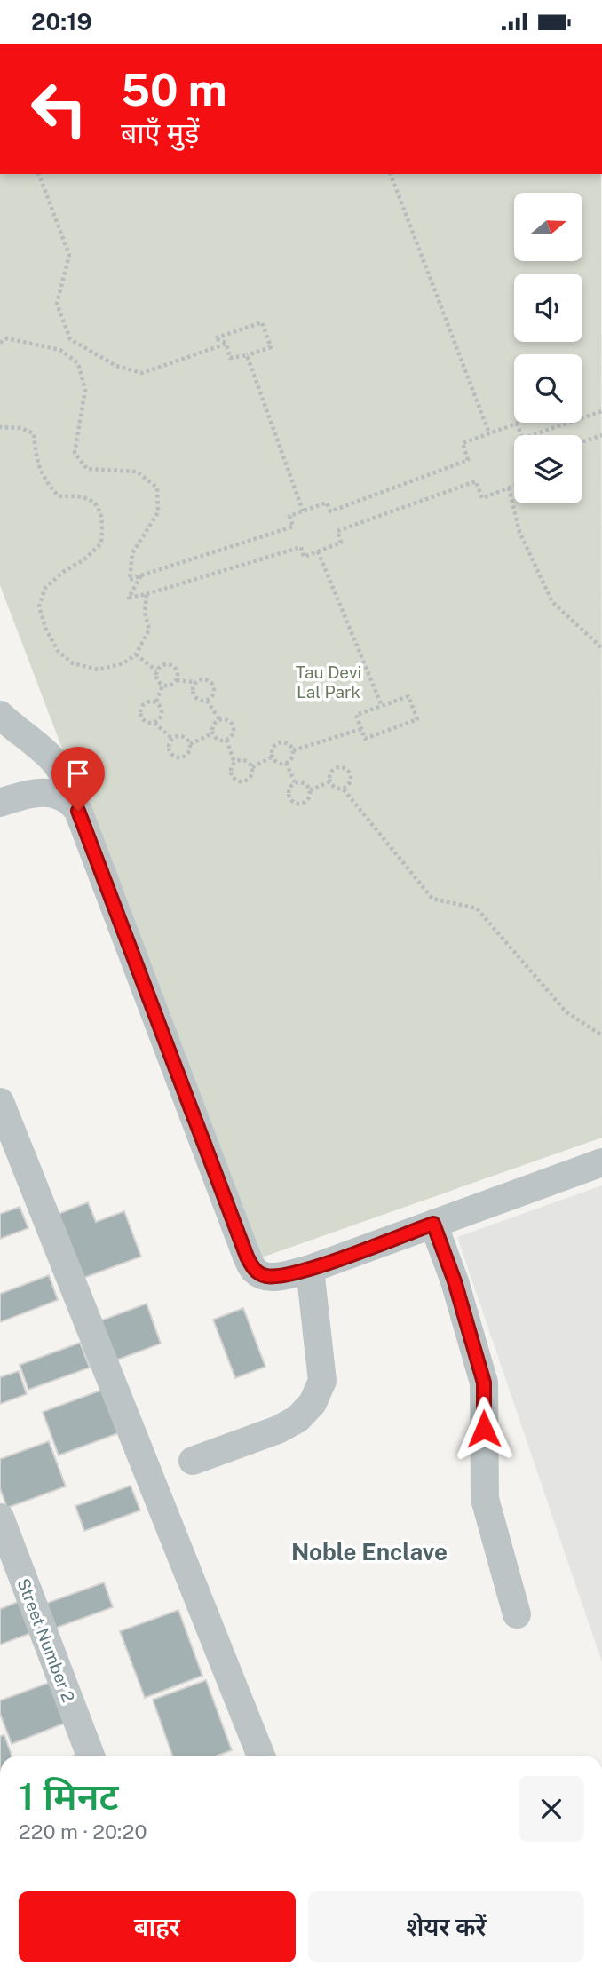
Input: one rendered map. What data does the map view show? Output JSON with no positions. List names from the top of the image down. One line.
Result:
{"streets":{"street":["Street Number 2"]},"districts":["Noble Enclave"],"parks":["Tau Devi Lal Park"],"north":"right","page":{"status":"20:19","turn":["50 m","बाएँ मुड़ें"],"heading":["1 मिनट","220 m · 20:20"],"buttons":["बाहर","शेयर करें"]}}
